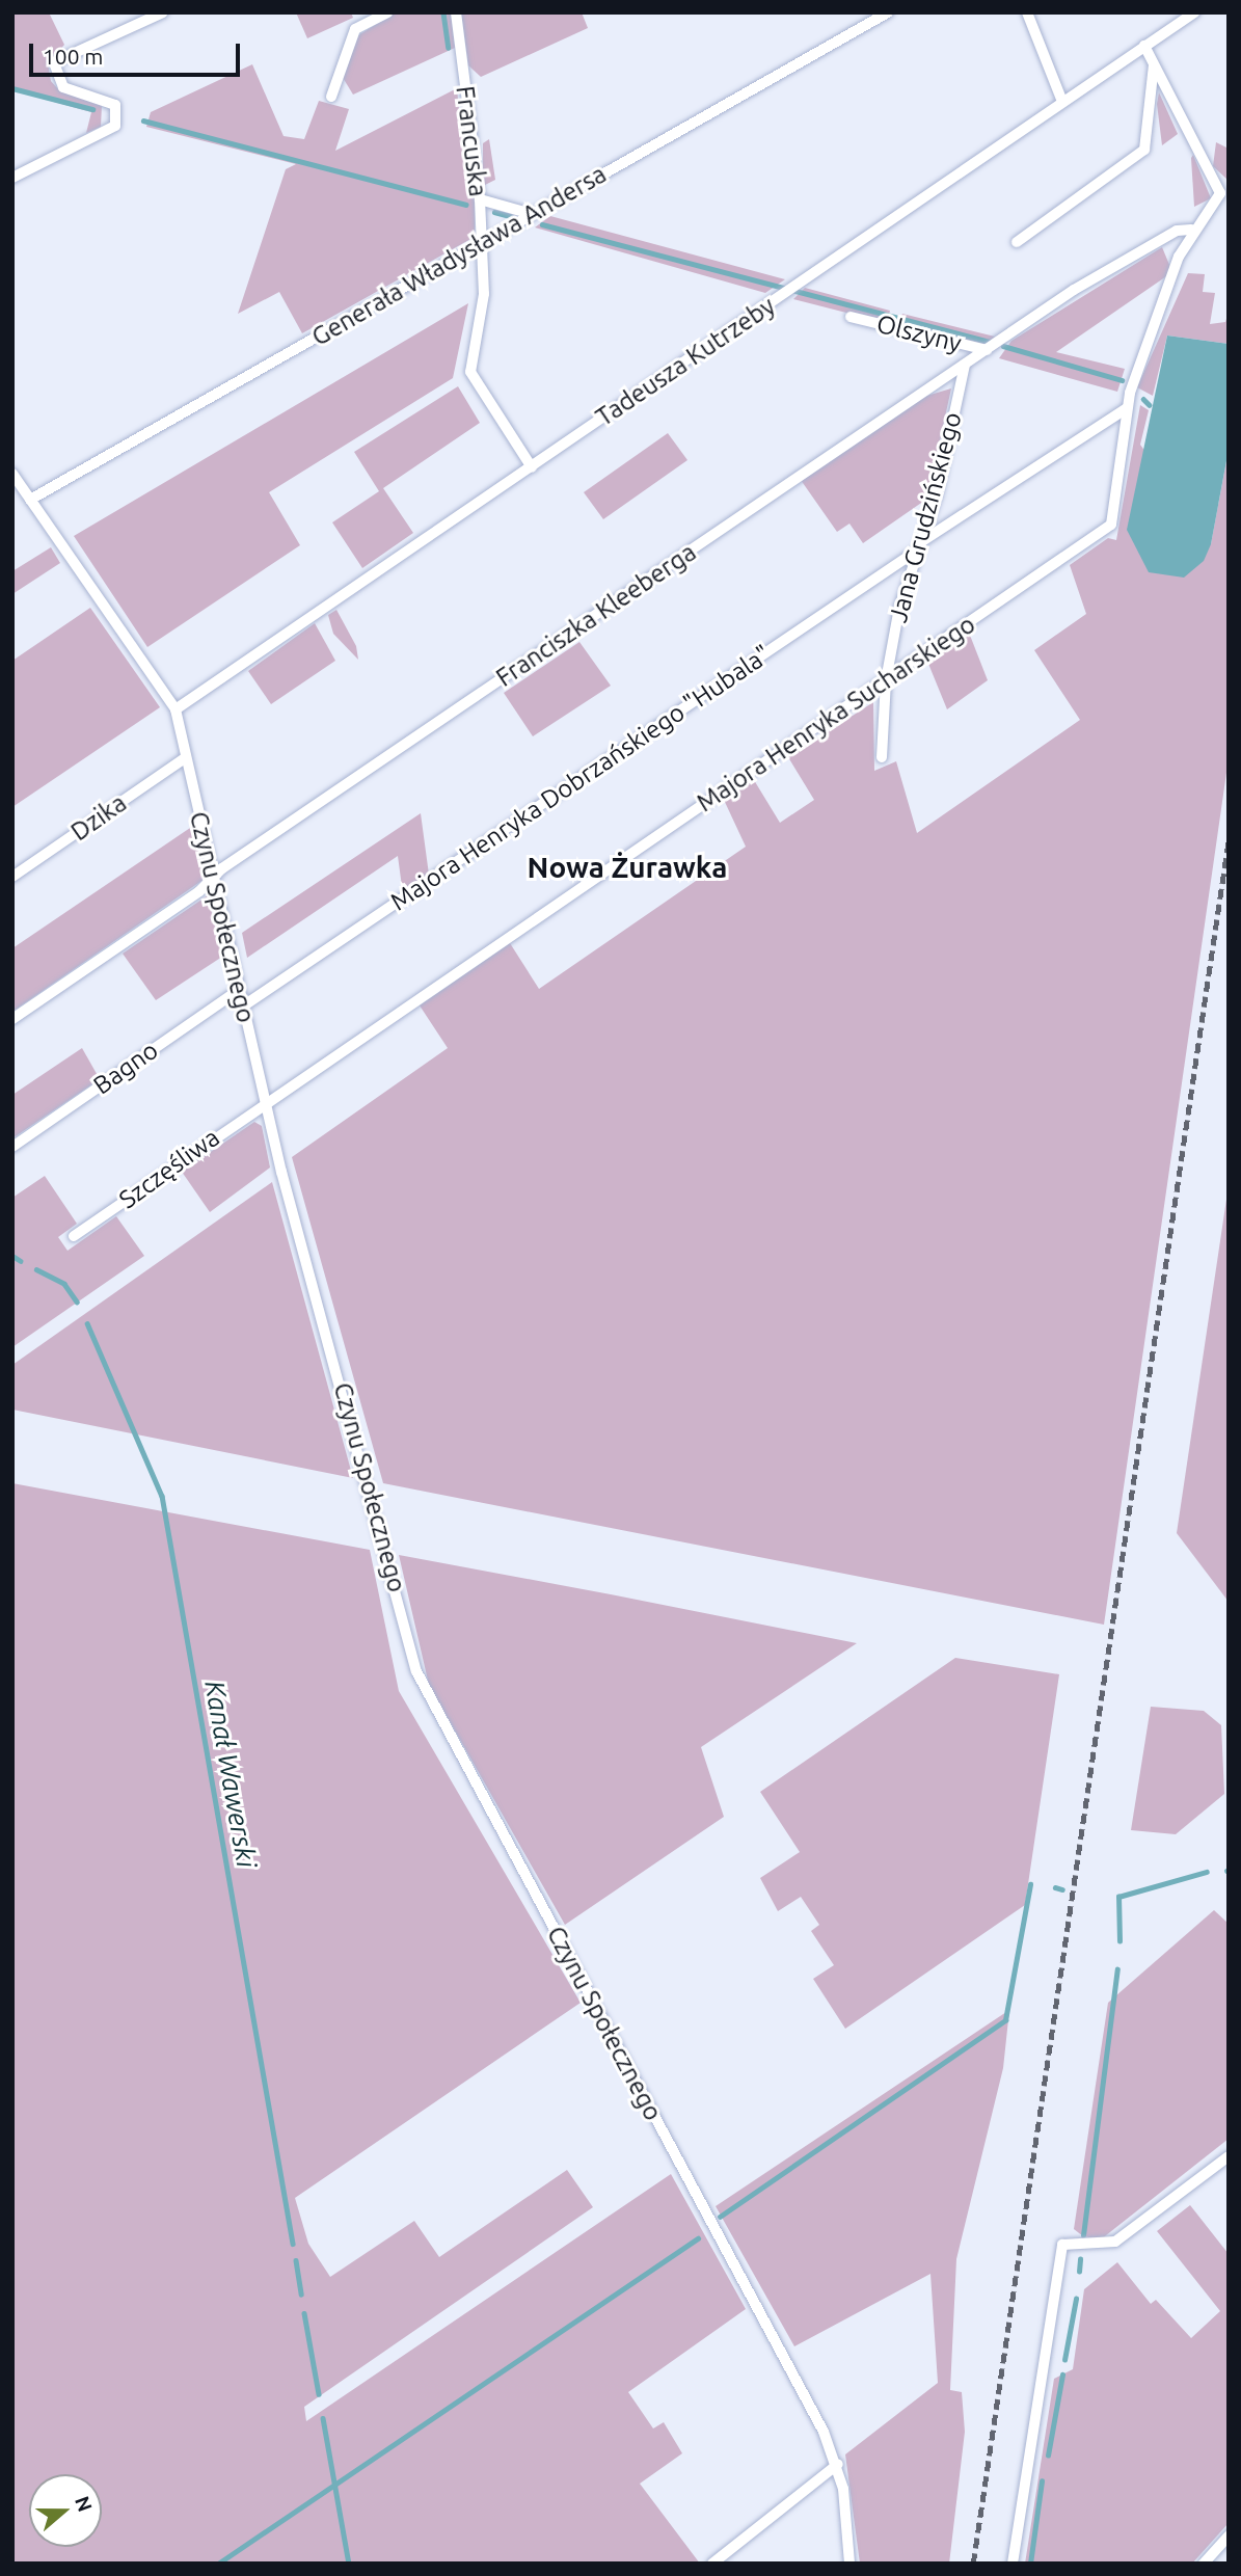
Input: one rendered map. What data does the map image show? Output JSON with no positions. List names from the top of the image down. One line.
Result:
{"streets":{"street":["Francuska","Generała Władysława Andersa","Olszyny","Tadeusza Kutrzeby","Jana Grudzińskiego","Franciszka Kleeberga","Majora Henryka Sucharskiego","Majora Henryka Dobrzańskiego \"Hubala\"","Dzika","Czynu Społecznego","Bagno","Szczęśliwa"]},"crossings":[["Francuska","Generała Władysława Andersa"],["Francuska","Tadeusza Kutrzeby"],["Generała Władysława Andersa","Czynu Społecznego"],["Olszyny","Franciszka Kleeberga"],["Tadeusza Kutrzeby","Czynu Społecznego"],["Jana Grudzińskiego","Franciszka Kleeberga"],["Jana Grudzińskiego","Majora Henryka Sucharskiego"],["Jana Grudzińskiego","Majora Henryka Dobrzańskiego \"Hubala\""],["Franciszka Kleeberga","Majora Henryka Sucharskiego"],["Franciszka Kleeberga","Czynu Społecznego"],["Majora Henryka Sucharskiego","Majora Henryka Dobrzańskiego \"Hubala\""],["Majora Henryka Sucharskiego","Czynu Społecznego"],["Majora Henryka Sucharskiego","Szczęśliwa"],["Majora Henryka Dobrzańskiego \"Hubala\"","Czynu Społecznego"],["Dzika","Czynu Społecznego"],["Czynu Społecznego","Bagno"],["Czynu Społecznego","Szczęśliwa"]],"districts":["Nowa Żurawka"],"water":["Kanał Wawerski"],"scale_bar":"100 m","north":"right"}
